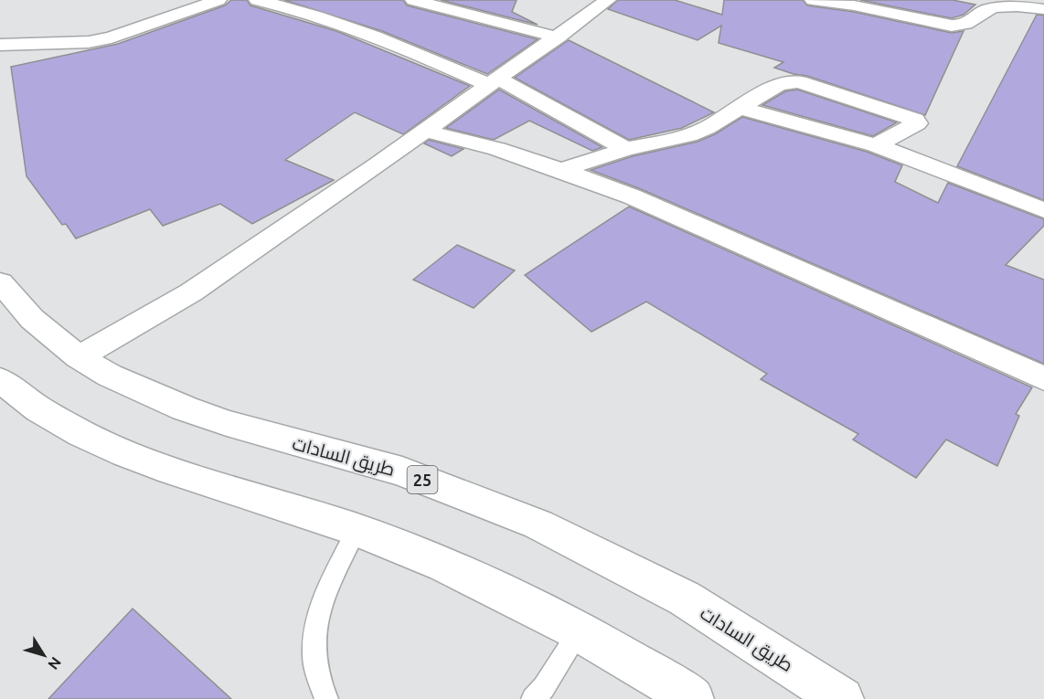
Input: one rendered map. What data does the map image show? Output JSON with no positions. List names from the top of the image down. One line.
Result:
{"streets":{"street":["طريق السادات","25"]},"north":"bottom right"}
